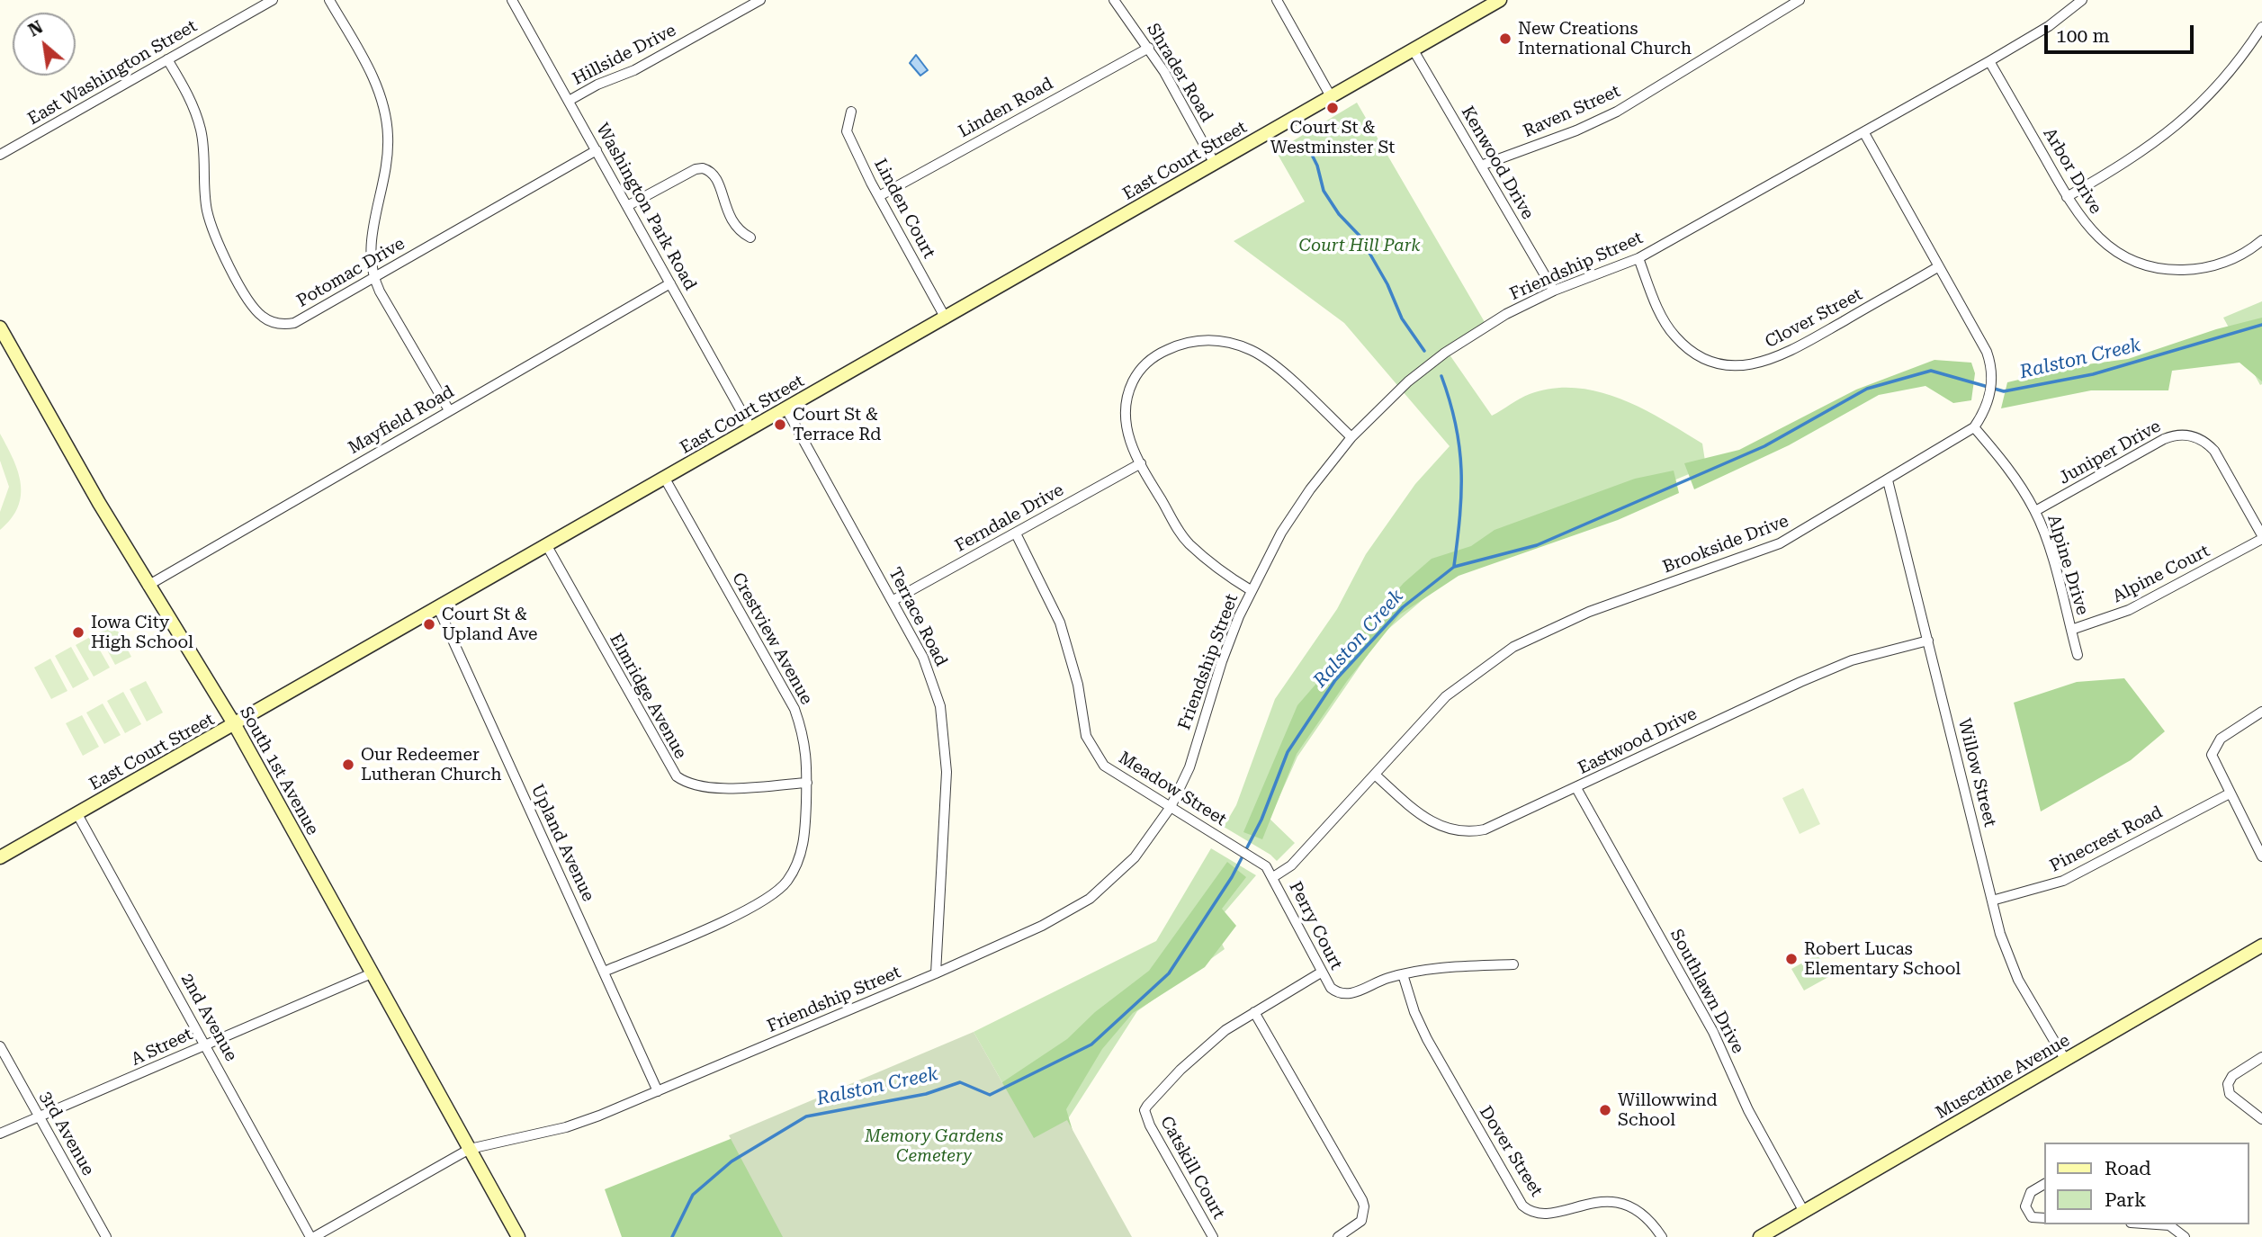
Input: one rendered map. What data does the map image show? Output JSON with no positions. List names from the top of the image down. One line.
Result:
{"streets":{"street":["Hillside Drive","East Washington Street","Shrader Road","Linden Road","Raven Street","East Court Street","Kenwood Drive","Arbor Drive","Washington Park Road","Linden Court","Friendship Street","Potomac Drive","Clover Street","Mayfield Road","Juniper Drive","Ferndale Drive","Brookside Drive","Alpine Drive","Alpine Court","Terrace Road","Crestview Avenue","Elmridge Avenue","Eastwood Drive","South 1st Avenue","Willow Street","Meadow Street","Pinecrest Road","Upland Avenue","Perry Court","Southlawn Drive","2nd Avenue","A Street","Muscatine Avenue","3rd Avenue","Dover Street","Catskill Court"]},"crossings":[["Hillside Drive","Washington Park Road"],["East Washington Street","Potomac Drive"],["Shrader Road","Linden Road"],["Shrader Road","East Court Street"],["Linden Road","Linden Court"],["Raven Street","Kenwood Drive"],["East Court Street","Kenwood Drive"],["East Court Street","Washington Park Road"],["East Court Street","Linden Court"],["East Court Street","Terrace Road"],["East Court Street","Crestview Avenue"],["East Court Street","Elmridge Avenue"],["East Court Street","South 1st Avenue"],["East Court Street","Upland Avenue"],["East Court Street","2nd Avenue"],["Kenwood Drive","Friendship Street"],["Arbor Drive","Friendship Street"],["Washington Park Road","Potomac Drive"],["Washington Park Road","Mayfield Road"],["Friendship Street","Clover Street"],["Friendship Street","Brookside Drive"],["Friendship Street","Terrace Road"],["Friendship Street","South 1st Avenue"],["Friendship Street","Meadow Street"],["Friendship Street","Upland Avenue"],["Friendship Street","2nd Avenue"],["Clover Street","Brookside Drive"],["Mayfield Road","South 1st Avenue"],["Juniper Drive","Alpine Drive"],["Juniper Drive","Alpine Court"],["Ferndale Drive","Terrace Road"],["Ferndale Drive","Meadow Street"],["Brookside Drive","Alpine Drive"],["Brookside Drive","Eastwood Drive"],["Brookside Drive","Willow Street"],["Brookside Drive","Meadow Street"],["Brookside Drive","Perry Court"],["Alpine Drive","Alpine Court"],["Crestview Avenue","Elmridge Avenue"],["Crestview Avenue","Upland Avenue"],["Eastwood Drive","Willow Street"],["Eastwood Drive","Southlawn Drive"],["South 1st Avenue","A Street"],["Willow Street","Pinecrest Road"],["Willow Street","Muscatine Avenue"],["Meadow Street","Perry Court"],["Perry Court","Dover Street"],["Perry Court","Catskill Court"],["Southlawn Drive","Muscatine Avenue"],["2nd Avenue","A Street"],["A Street","3rd Avenue"]],"water":["Ralston Creek"],"parks":["Court Hill Park","Memory Gardens Cemetery"],"places":["New Creations International Church","Court St & Westminster St","Court St & Terrace Rd","Court St & Upland Ave","Iowa City High School","Our Redeemer Lutheran Church","Robert Lucas Elementary School","Willowwind School"],"legend":["Road","Park"],"scale_bar":"100 m","north":"top left"}
